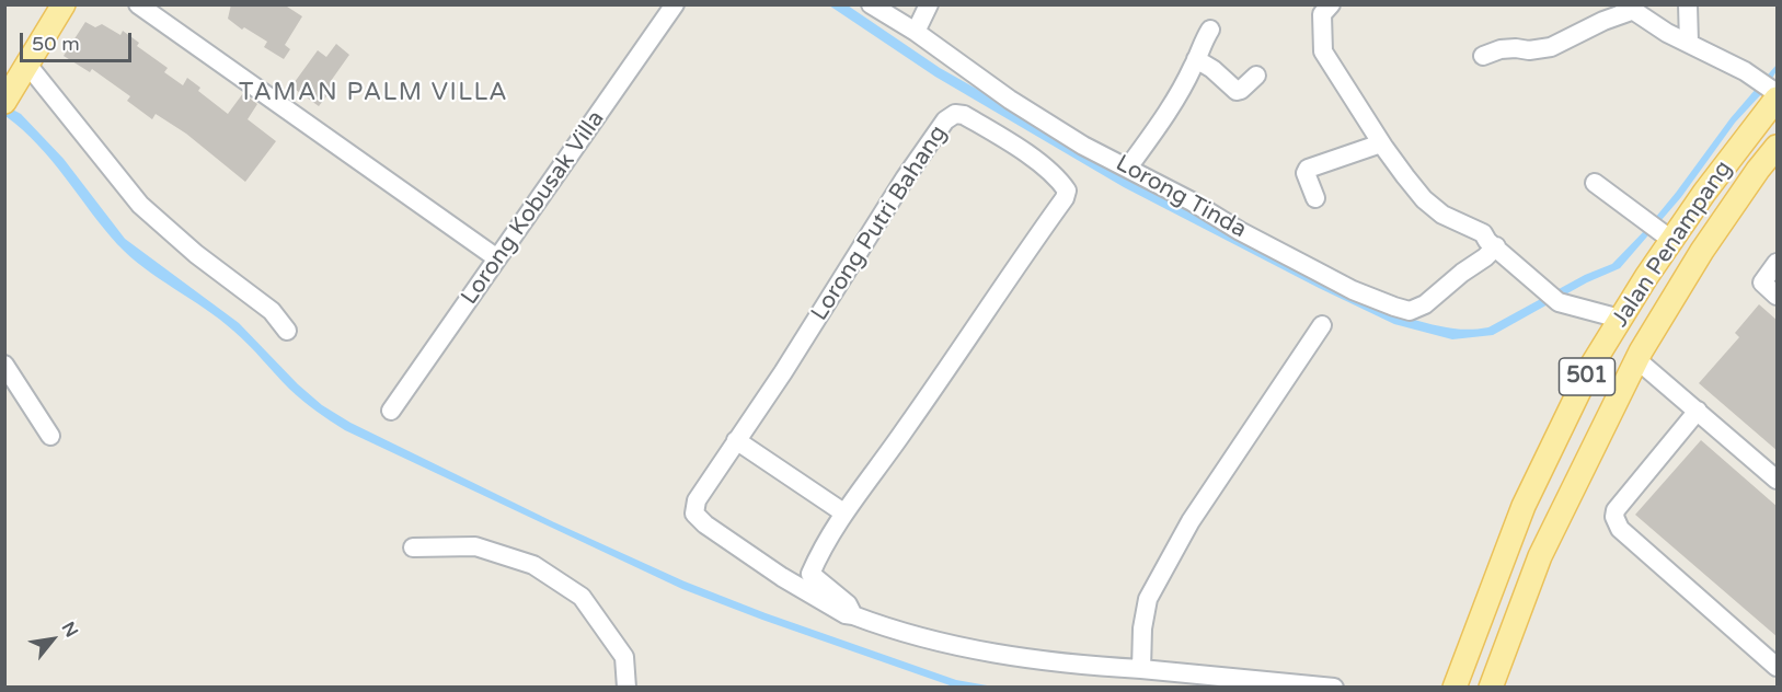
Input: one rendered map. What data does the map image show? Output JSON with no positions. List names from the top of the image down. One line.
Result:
{"streets":{"main road":["Jalan Penampang","501"],"street":["Lorong Tinda","Lorong Kobusak Villa","Lorong Putri Bahang"]},"districts":["TAMAN PALM VILLA"],"scale_bar":"50 m","north":"top right"}
